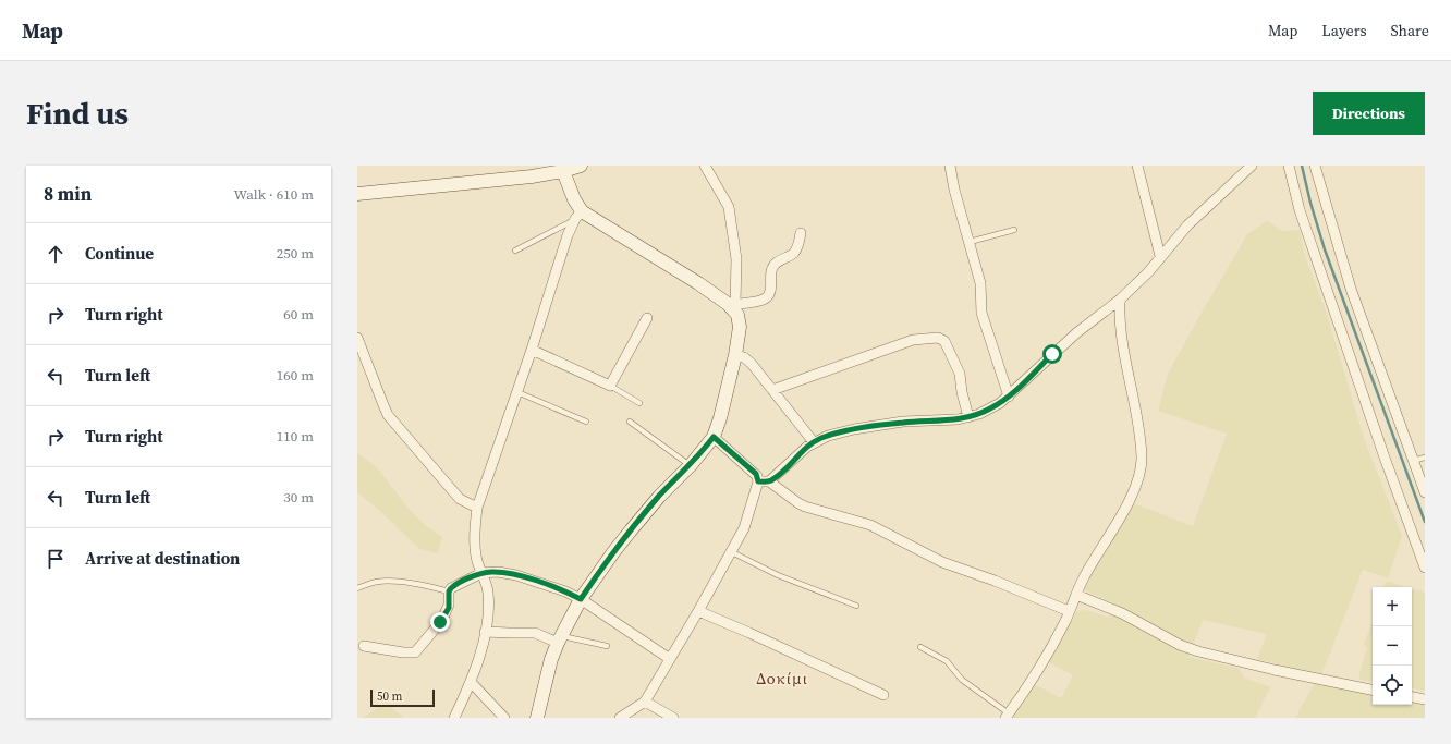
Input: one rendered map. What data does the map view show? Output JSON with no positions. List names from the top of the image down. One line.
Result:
{"districts":["Δοκίμι"],"scale_bar":"50 m","page":{"header":"Map","nav":["Map","Layers","Share"],"buttons":"Directions","title":"Find us","heading":["8 min","Walk · 610 m"],"list":[["Continue","250 m"],["Turn right","60 m"],["Turn left","160 m"],["Turn right","110 m"],["Turn left","30 m"],"Arrive at destination"],"map_buttons":["+","−"],"scale":"50 m"}}
